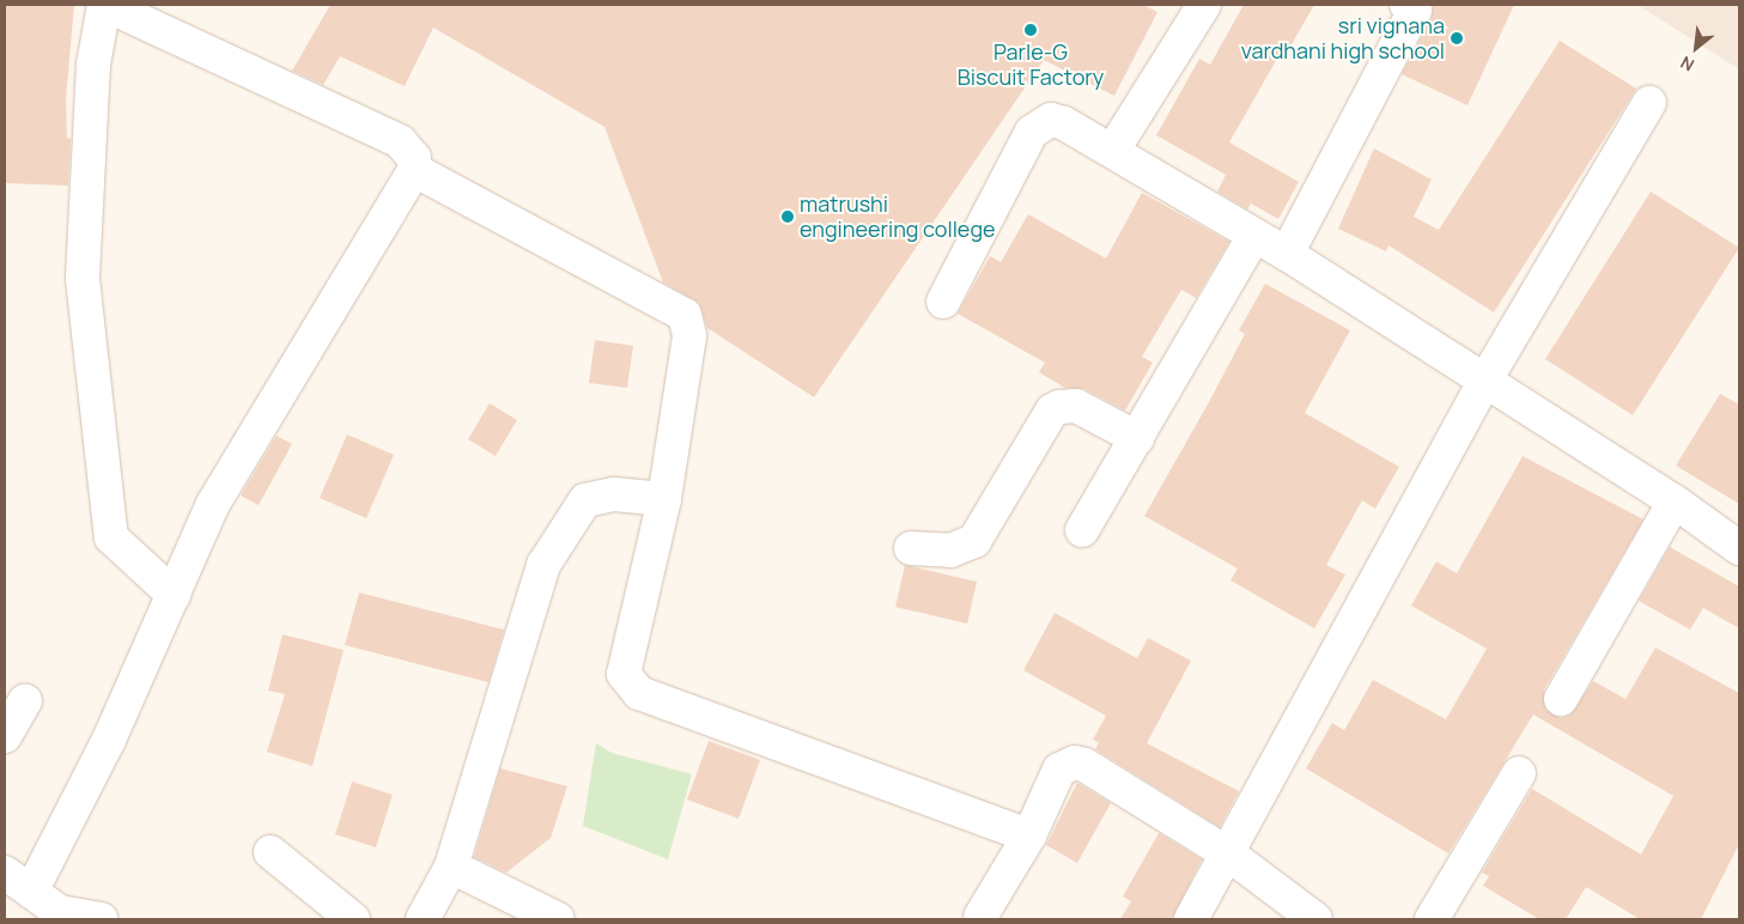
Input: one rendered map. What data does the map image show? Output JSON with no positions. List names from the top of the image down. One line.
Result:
{"places":["Parle-G Biscuit Factory","sri vignana vardhani high school","matrushi engineering college"],"north":"bottom left"}
